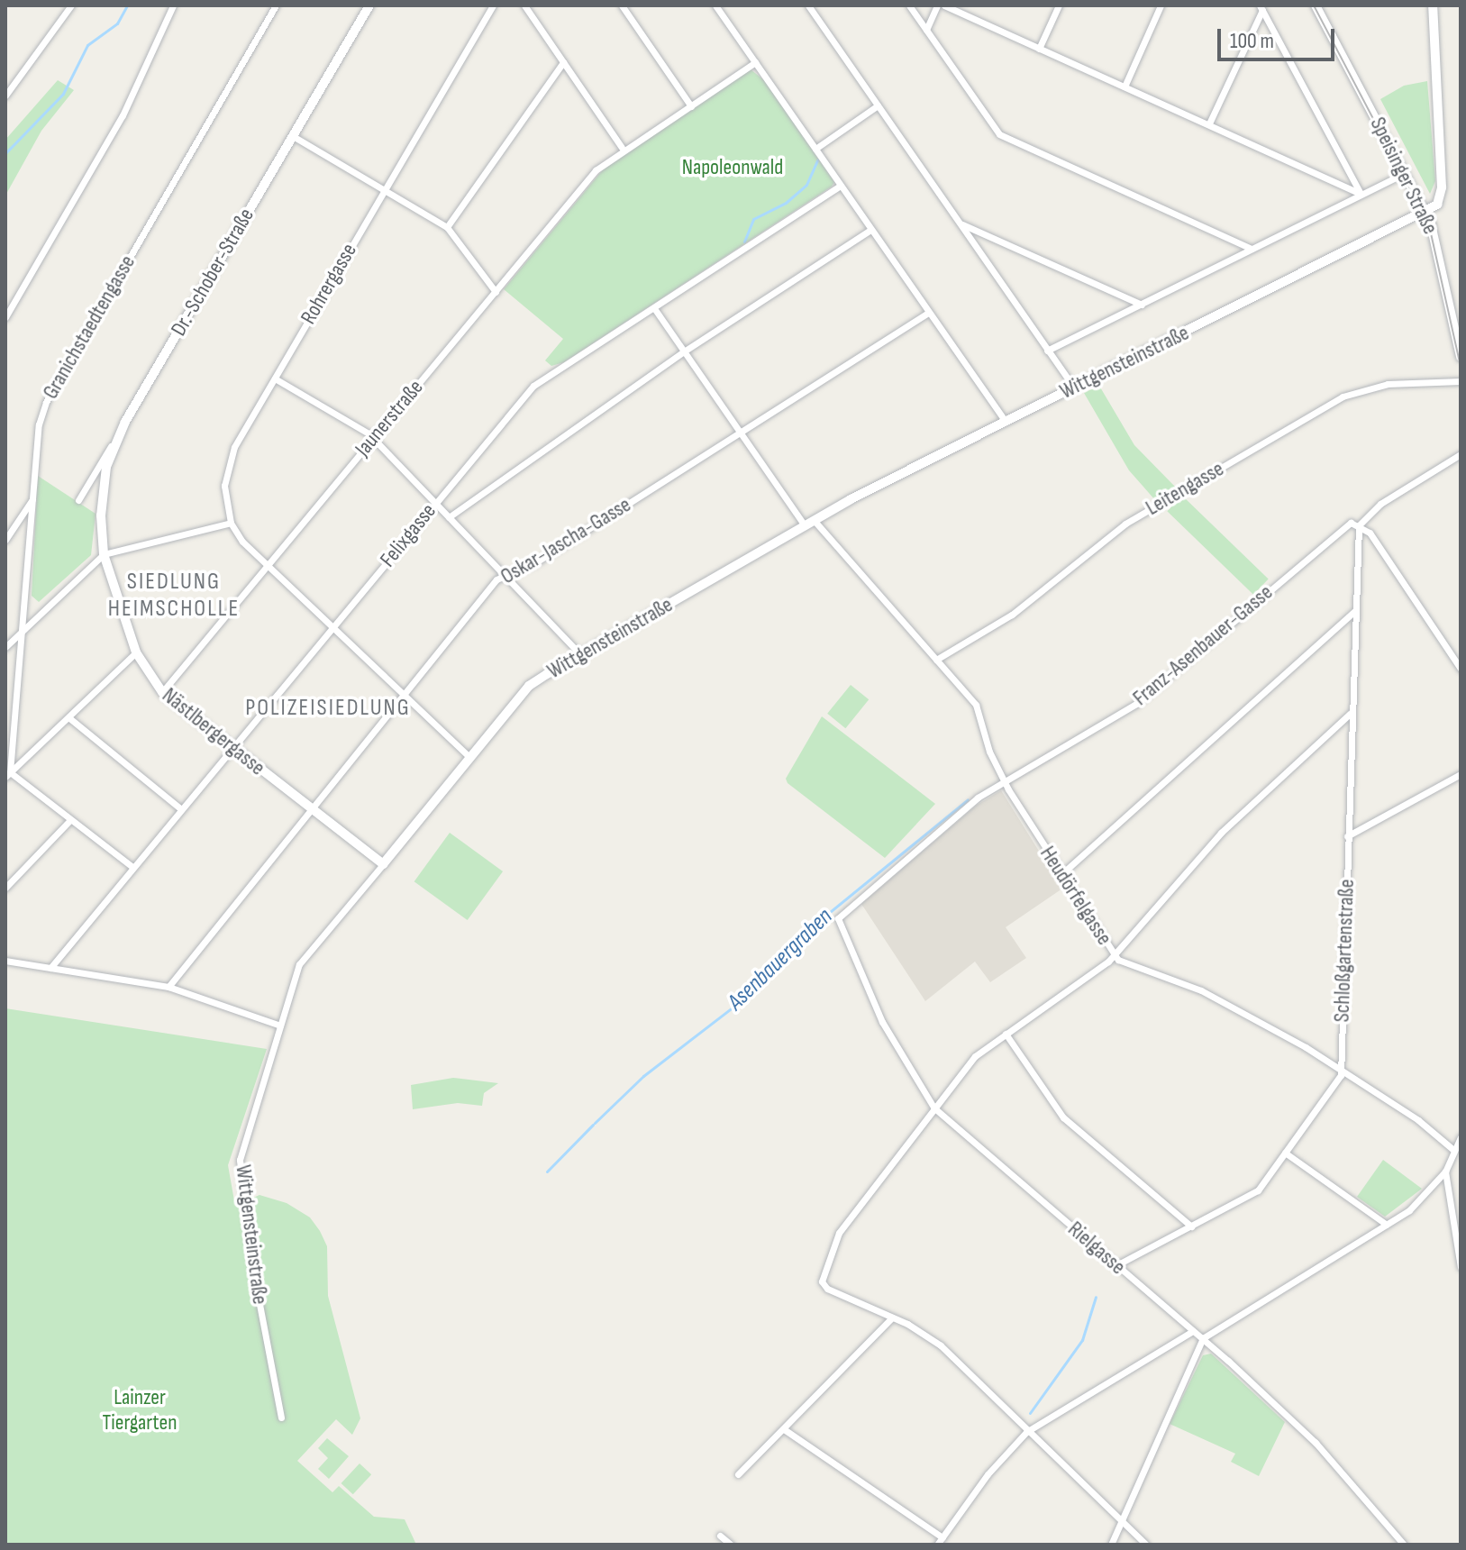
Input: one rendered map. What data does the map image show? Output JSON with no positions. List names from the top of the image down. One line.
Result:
{"streets":{"street":["Speisinger Straße","Dr.-Schober-Straße","Rohrergasse","Granichstaedtengasse","Wittgensteinstraße","Jaunerstraße","Leitengasse","Felixgasse","Oskar-Jascha-Gasse","Franz-Asenbauer-Gasse","Nästlbergergasse","Heudörfelgasse","Schloßgartenstraße","Rielgasse"]},"crossings":[["Speisinger Straße","Wittgensteinstraße"],["Dr.-Schober-Straße","Nästlbergergasse"],["Wittgensteinstraße","Nästlbergergasse"],["Wittgensteinstraße","Heudörfelgasse"],["Jaunerstraße","Nästlbergergasse"],["Leitengasse","Heudörfelgasse"],["Felixgasse","Nästlbergergasse"],["Oskar-Jascha-Gasse","Nästlbergergasse"],["Franz-Asenbauer-Gasse","Heudörfelgasse"],["Franz-Asenbauer-Gasse","Schloßgartenstraße"],["Franz-Asenbauer-Gasse","Rielgasse"],["Heudörfelgasse","Schloßgartenstraße"],["Schloßgartenstraße","Rielgasse"]],"districts":["SIEDLUNG HEIMSCHOLLE","POLIZEISIEDLUNG"],"water":["Asenbauergraben"],"parks":["Napoleonwald","Lainzer Tiergarten"],"scale_bar":"100 m"}
